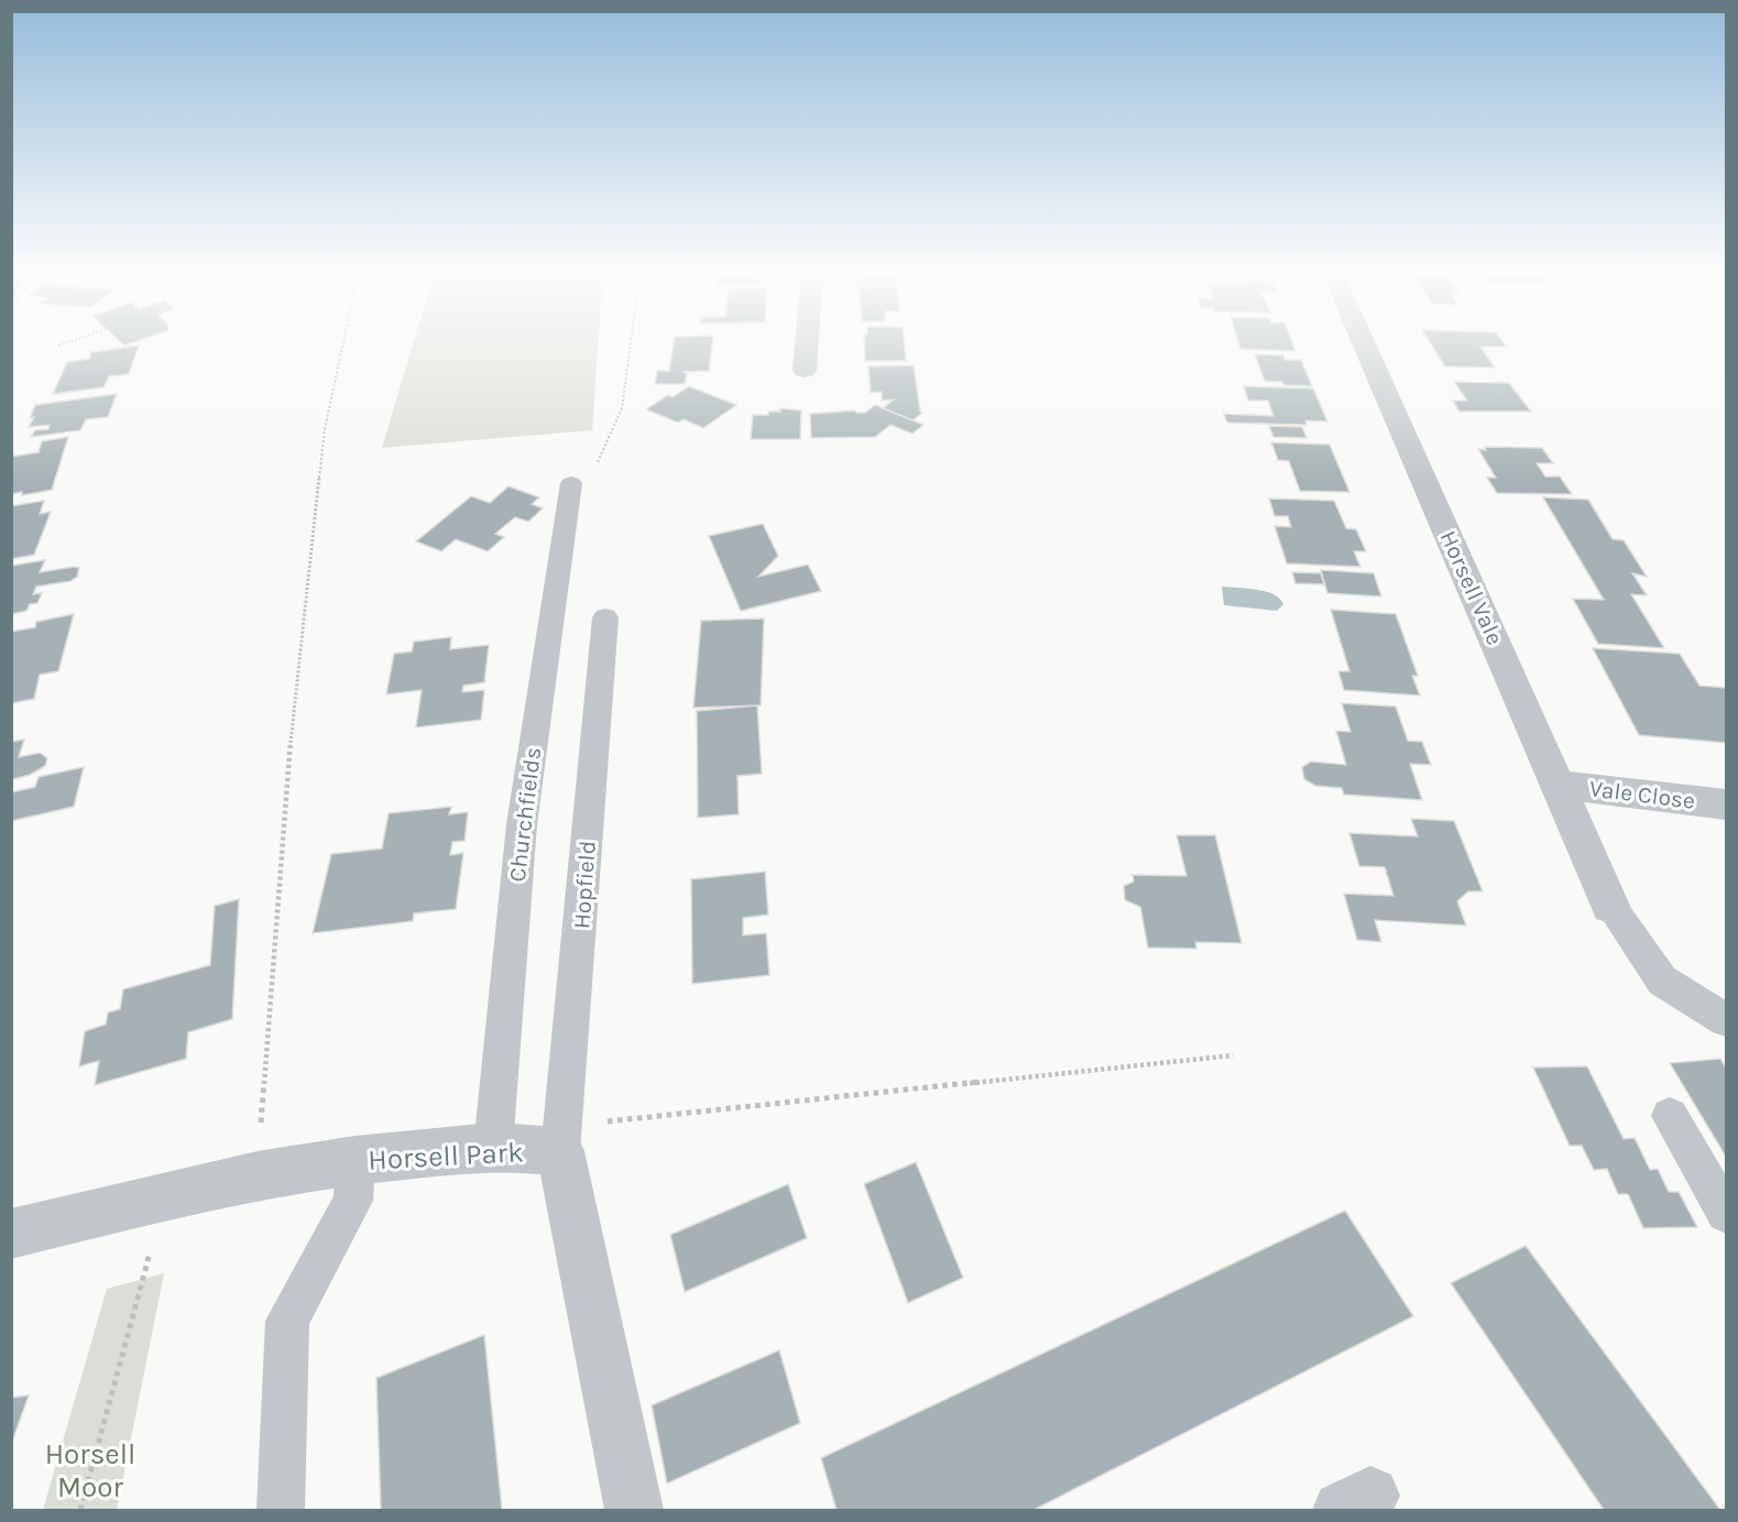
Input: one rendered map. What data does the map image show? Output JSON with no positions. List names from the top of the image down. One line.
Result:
{"streets":{"street":["Horsell Vale","Vale Close","Horsell Park"],"lane":["Churchfields","Hopfield"]},"crossings":[["Horsell Vale","Vale Close"],["Churchfields","Horsell Park"],["Hopfield","Horsell Park"]],"parks":["Horsell Moor"]}
